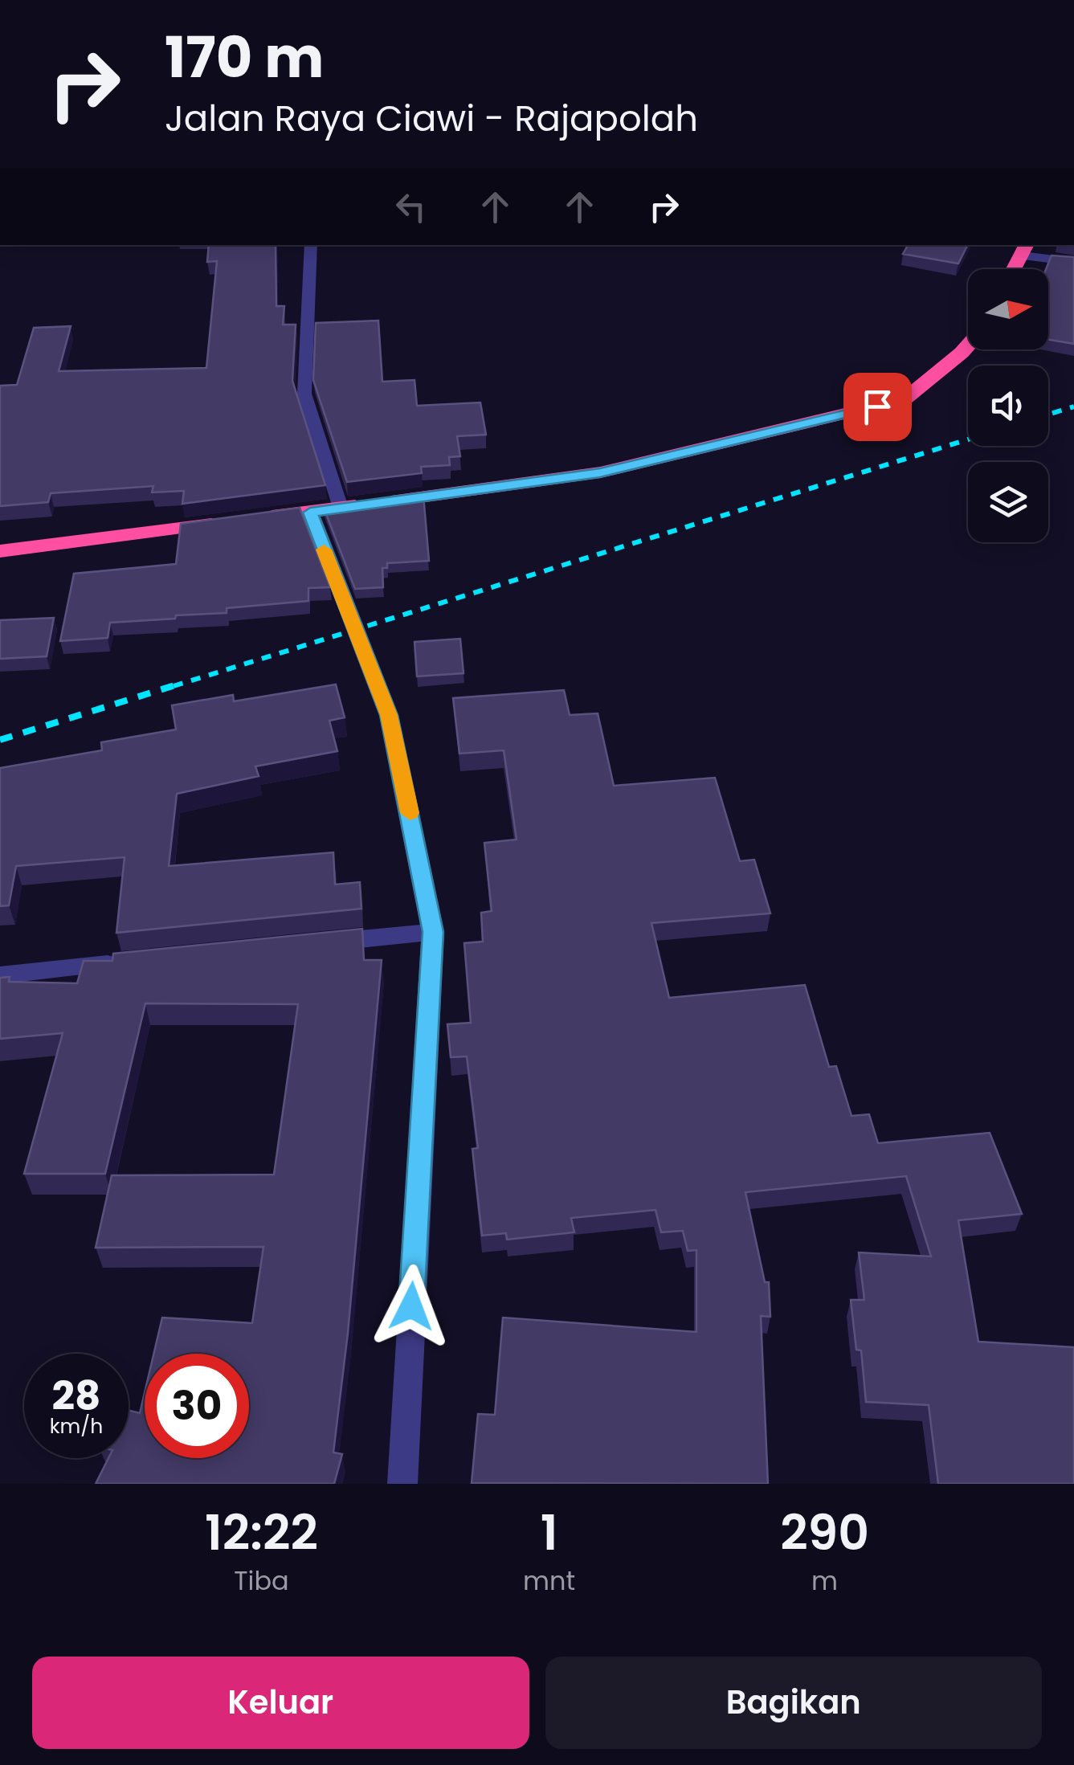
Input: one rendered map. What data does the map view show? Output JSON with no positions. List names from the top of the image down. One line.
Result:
{"north":"right","page":{"turn":["170 m","Jalan Raya Ciawi - Rajapolah"],"speed":"28 km/h","limit":"30","eta":["12:22","Tiba","1","mnt","290","m"],"buttons":["Keluar","Bagikan"]}}
